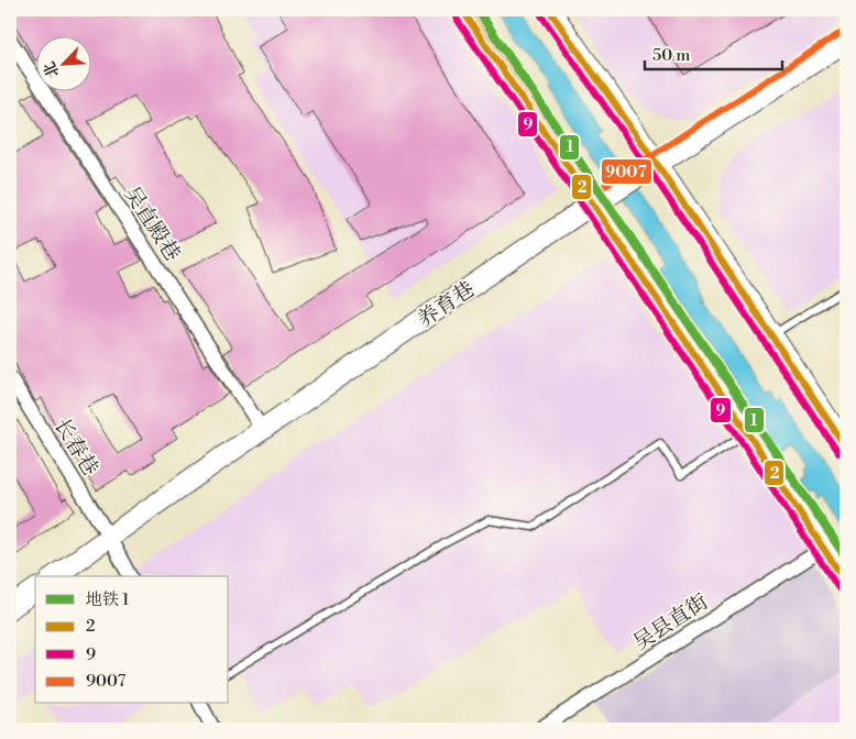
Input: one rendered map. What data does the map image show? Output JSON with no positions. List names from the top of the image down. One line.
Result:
{"streets":{"main road":["养育巷"],"street":["吴直殿巷","长春巷","吴县直街"]},"crossings":[["吴直殿巷","养育巷"],["养育巷","长春巷"]],"lines":["metro line 1","transit line 2","transit line 9007","transit line 9"],"legend":["地铁 1","2","9","9007"],"scale_bar":"50 m","north":"bottom left"}
